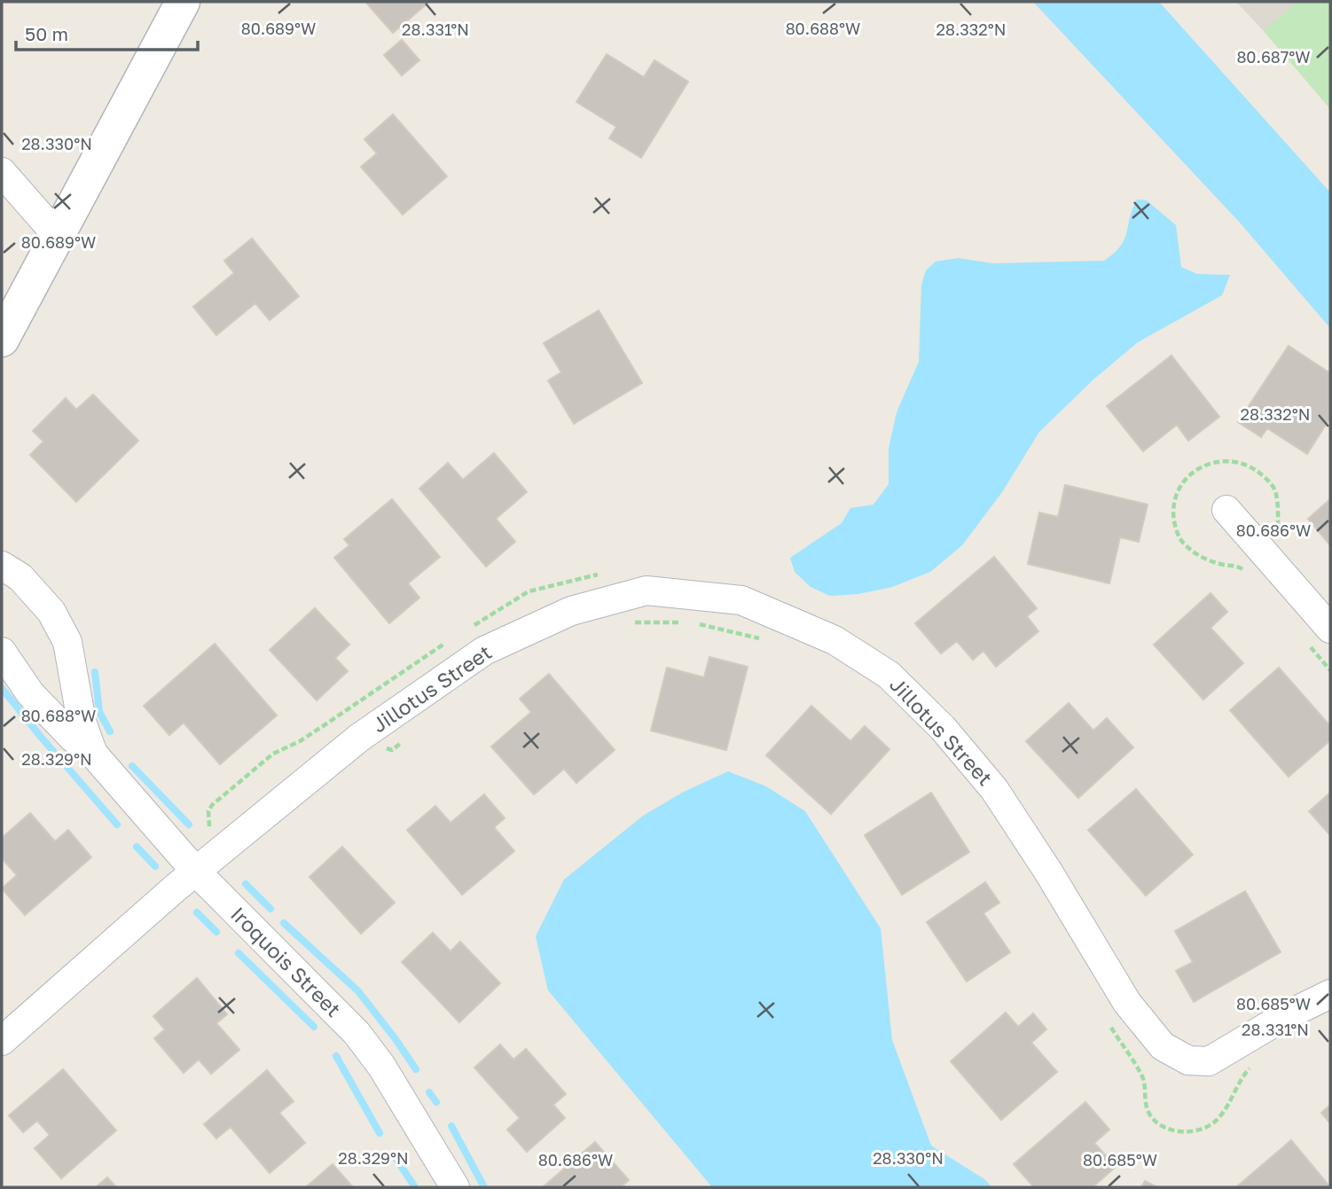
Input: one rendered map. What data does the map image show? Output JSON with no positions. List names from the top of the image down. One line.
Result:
{"streets":{"street":["Jillotus Street","Iroquois Street"]},"crossings":[["Jillotus Street","Iroquois Street"]],"scale_bar":"50 m","coordinates":["80.689°W","80.688°W","28.331°N","28.332°N","80.687°W","28.330°N","80.686°W","28.329°N","80.685°W"]}
